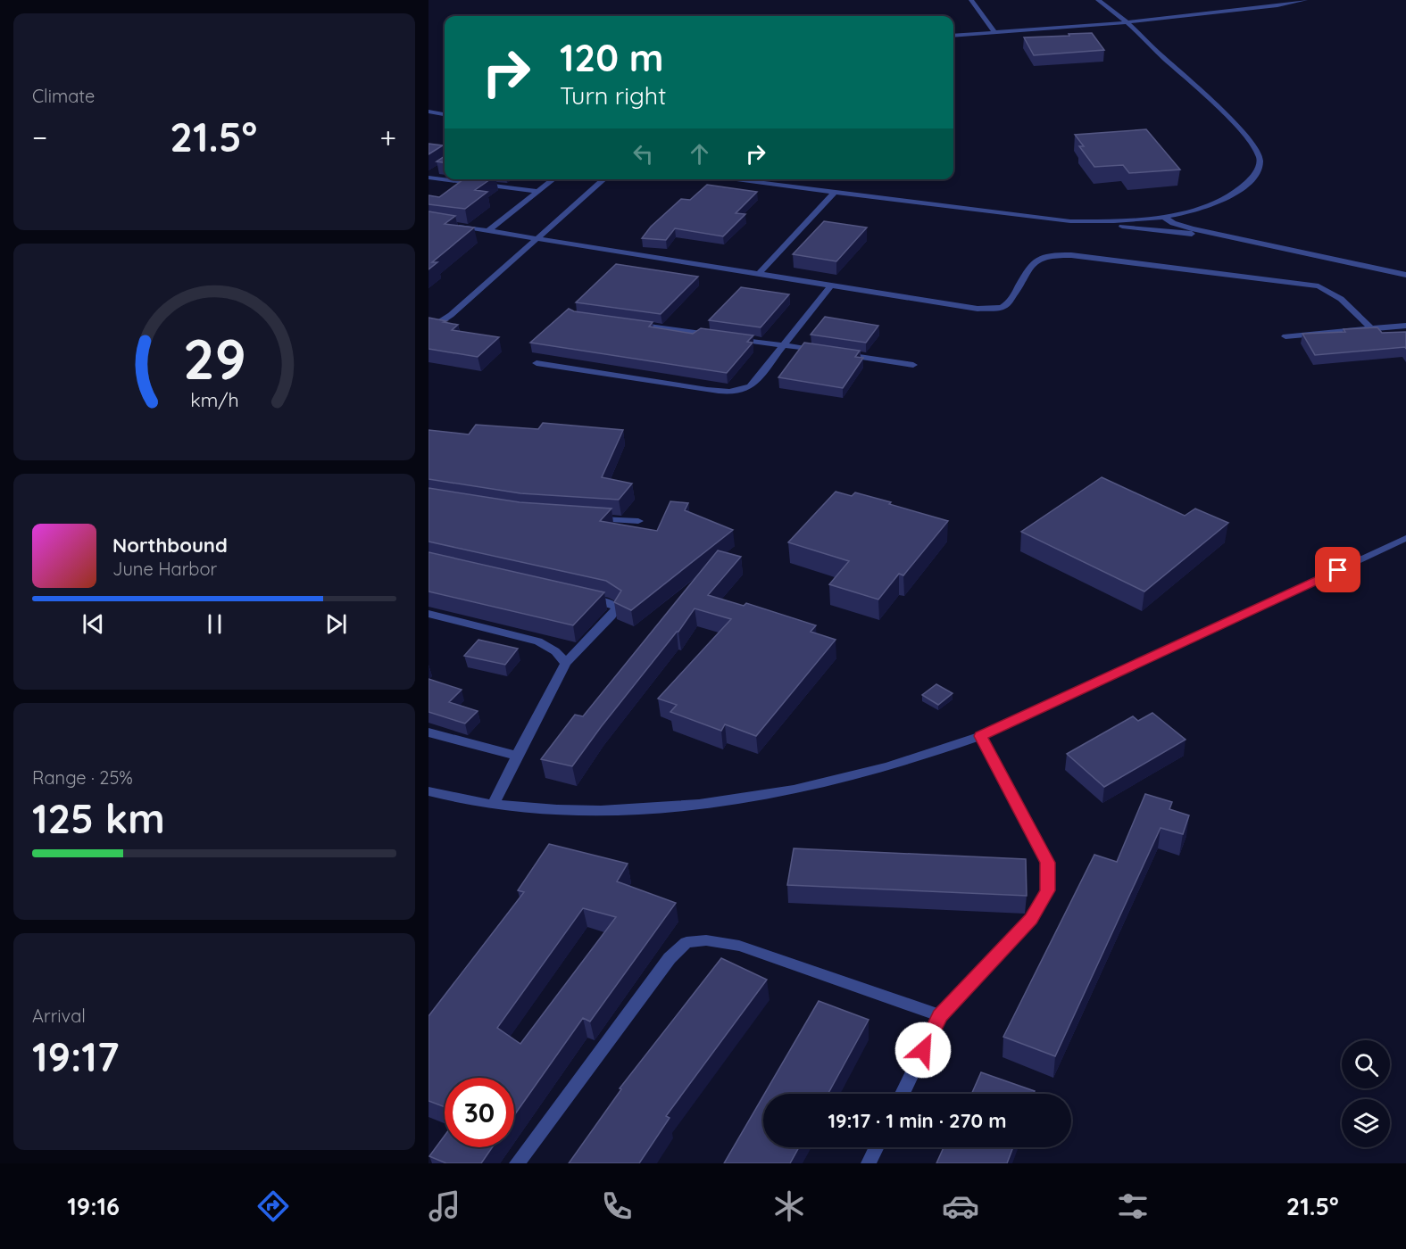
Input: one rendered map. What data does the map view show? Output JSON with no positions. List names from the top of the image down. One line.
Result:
{"page":{"tile":["Climate",["Range · 25%","125 km"],["Arrival","19:17"]],"turn":["120 m","Turn right"],"heat":["−","21.5°","+"],"song":["Northbound","June Harbor"],"limit":"30","trip":"19:17 · 1 min · 270 m","tabs":["19:16","21.5°"],"gauge":["29","km/h"]}}
